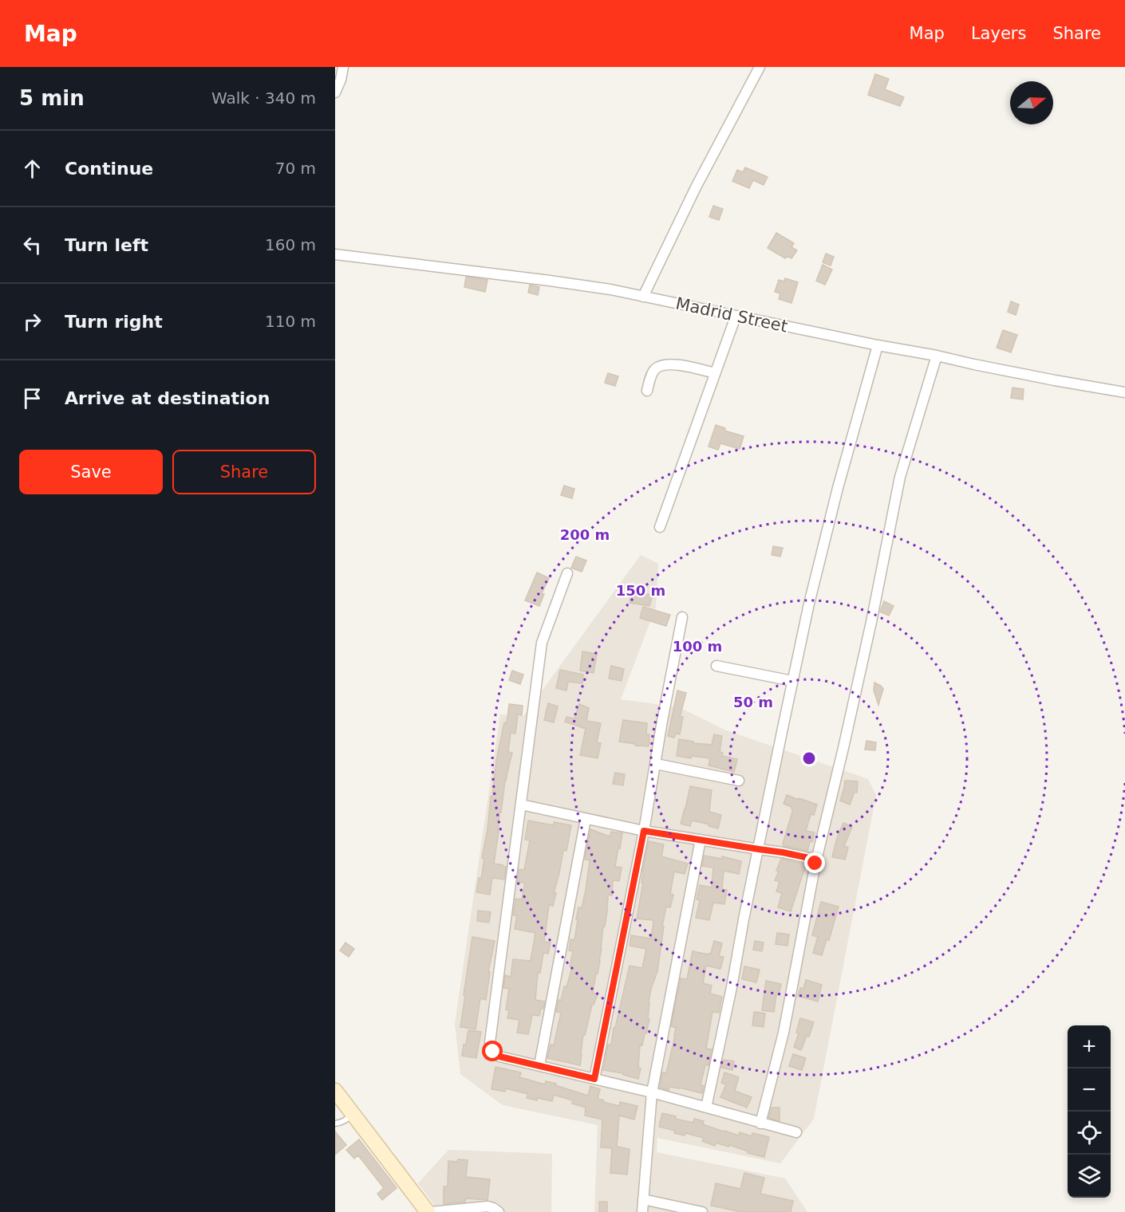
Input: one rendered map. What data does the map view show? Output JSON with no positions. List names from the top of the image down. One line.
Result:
{"streets":{"street":["Madrid Street"]},"north":"right","page":{"header":"Map","nav":["Map","Layers","Share"],"heading":["5 min","Walk · 340 m"],"list":[["Continue","70 m"],["Turn left","160 m"],["Turn right","110 m"],"Arrive at destination"],"buttons":["Save","Share"],"map_buttons":["+","−"]},"rings":["200 m","150 m","100 m","50 m"]}
